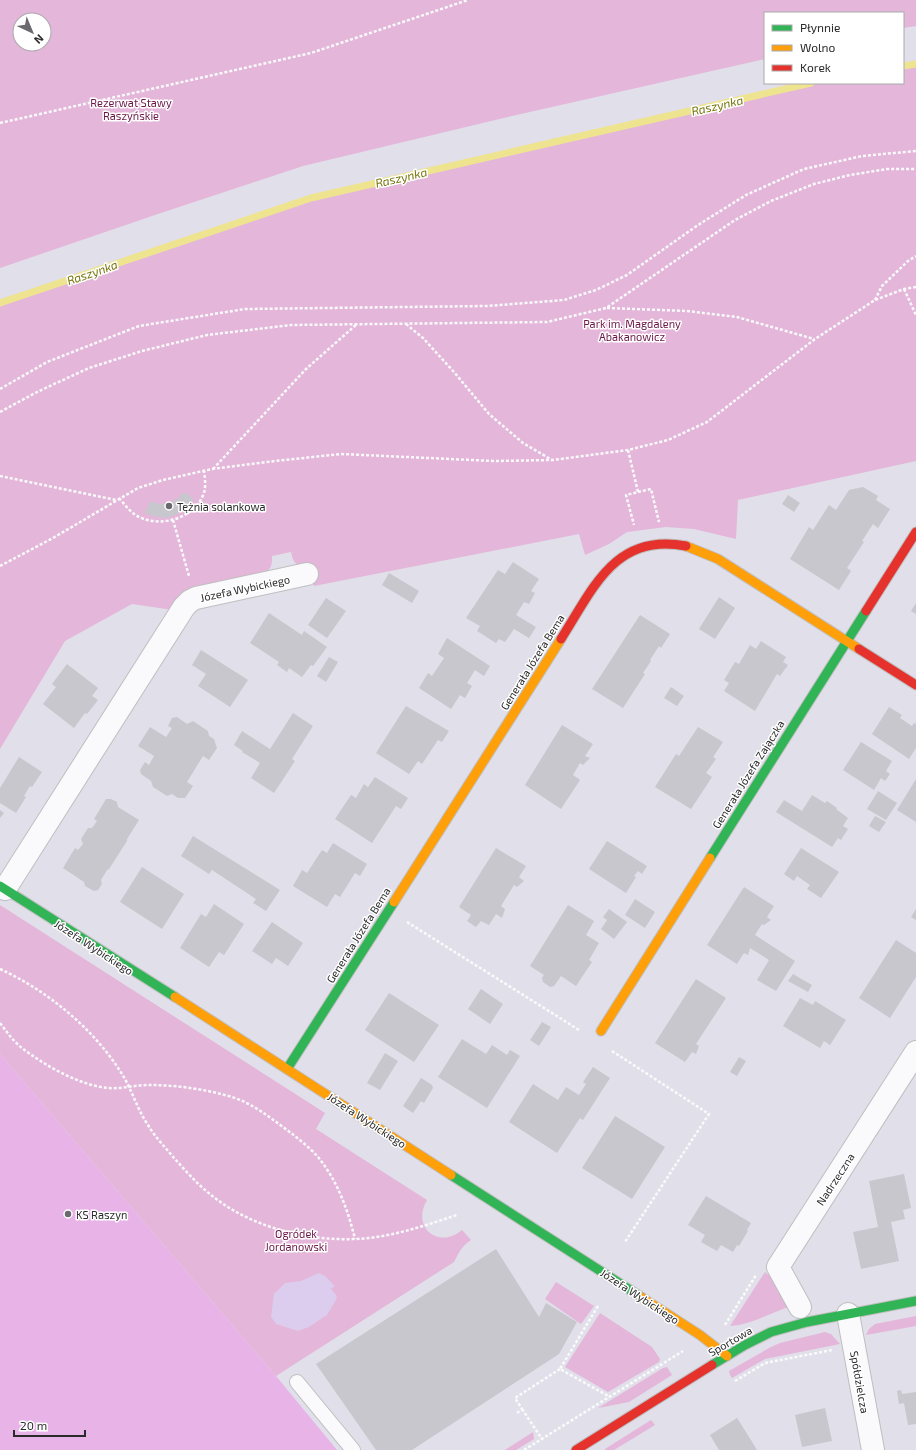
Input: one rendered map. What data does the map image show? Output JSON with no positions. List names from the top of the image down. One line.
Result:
{"streets":{"street":["Józefa Wybickiego","Generała Józefa Bema","Generała Józefa Zajączka","Nadrzeczna","Sportowa","Spółdzielcza"]},"crossings":[["Józefa Wybickiego","Generała Józefa Bema"],["Józefa Wybickiego","Sportowa"],["Generała Józefa Bema","Generała Józefa Zajączka"],["Sportowa","Spółdzielcza"]],"water":["Raszynka"],"parks":["Rezerwat Stawy Raszyńskie","Park im. Magdaleny Abakanowicz","Ogródek Jordanowski"],"places":["Tężnia solankowa","KS Raszyn"],"legend":["Płynnie","Wolno","Korek"],"scale_bar":"20 m","north":"bottom right"}
